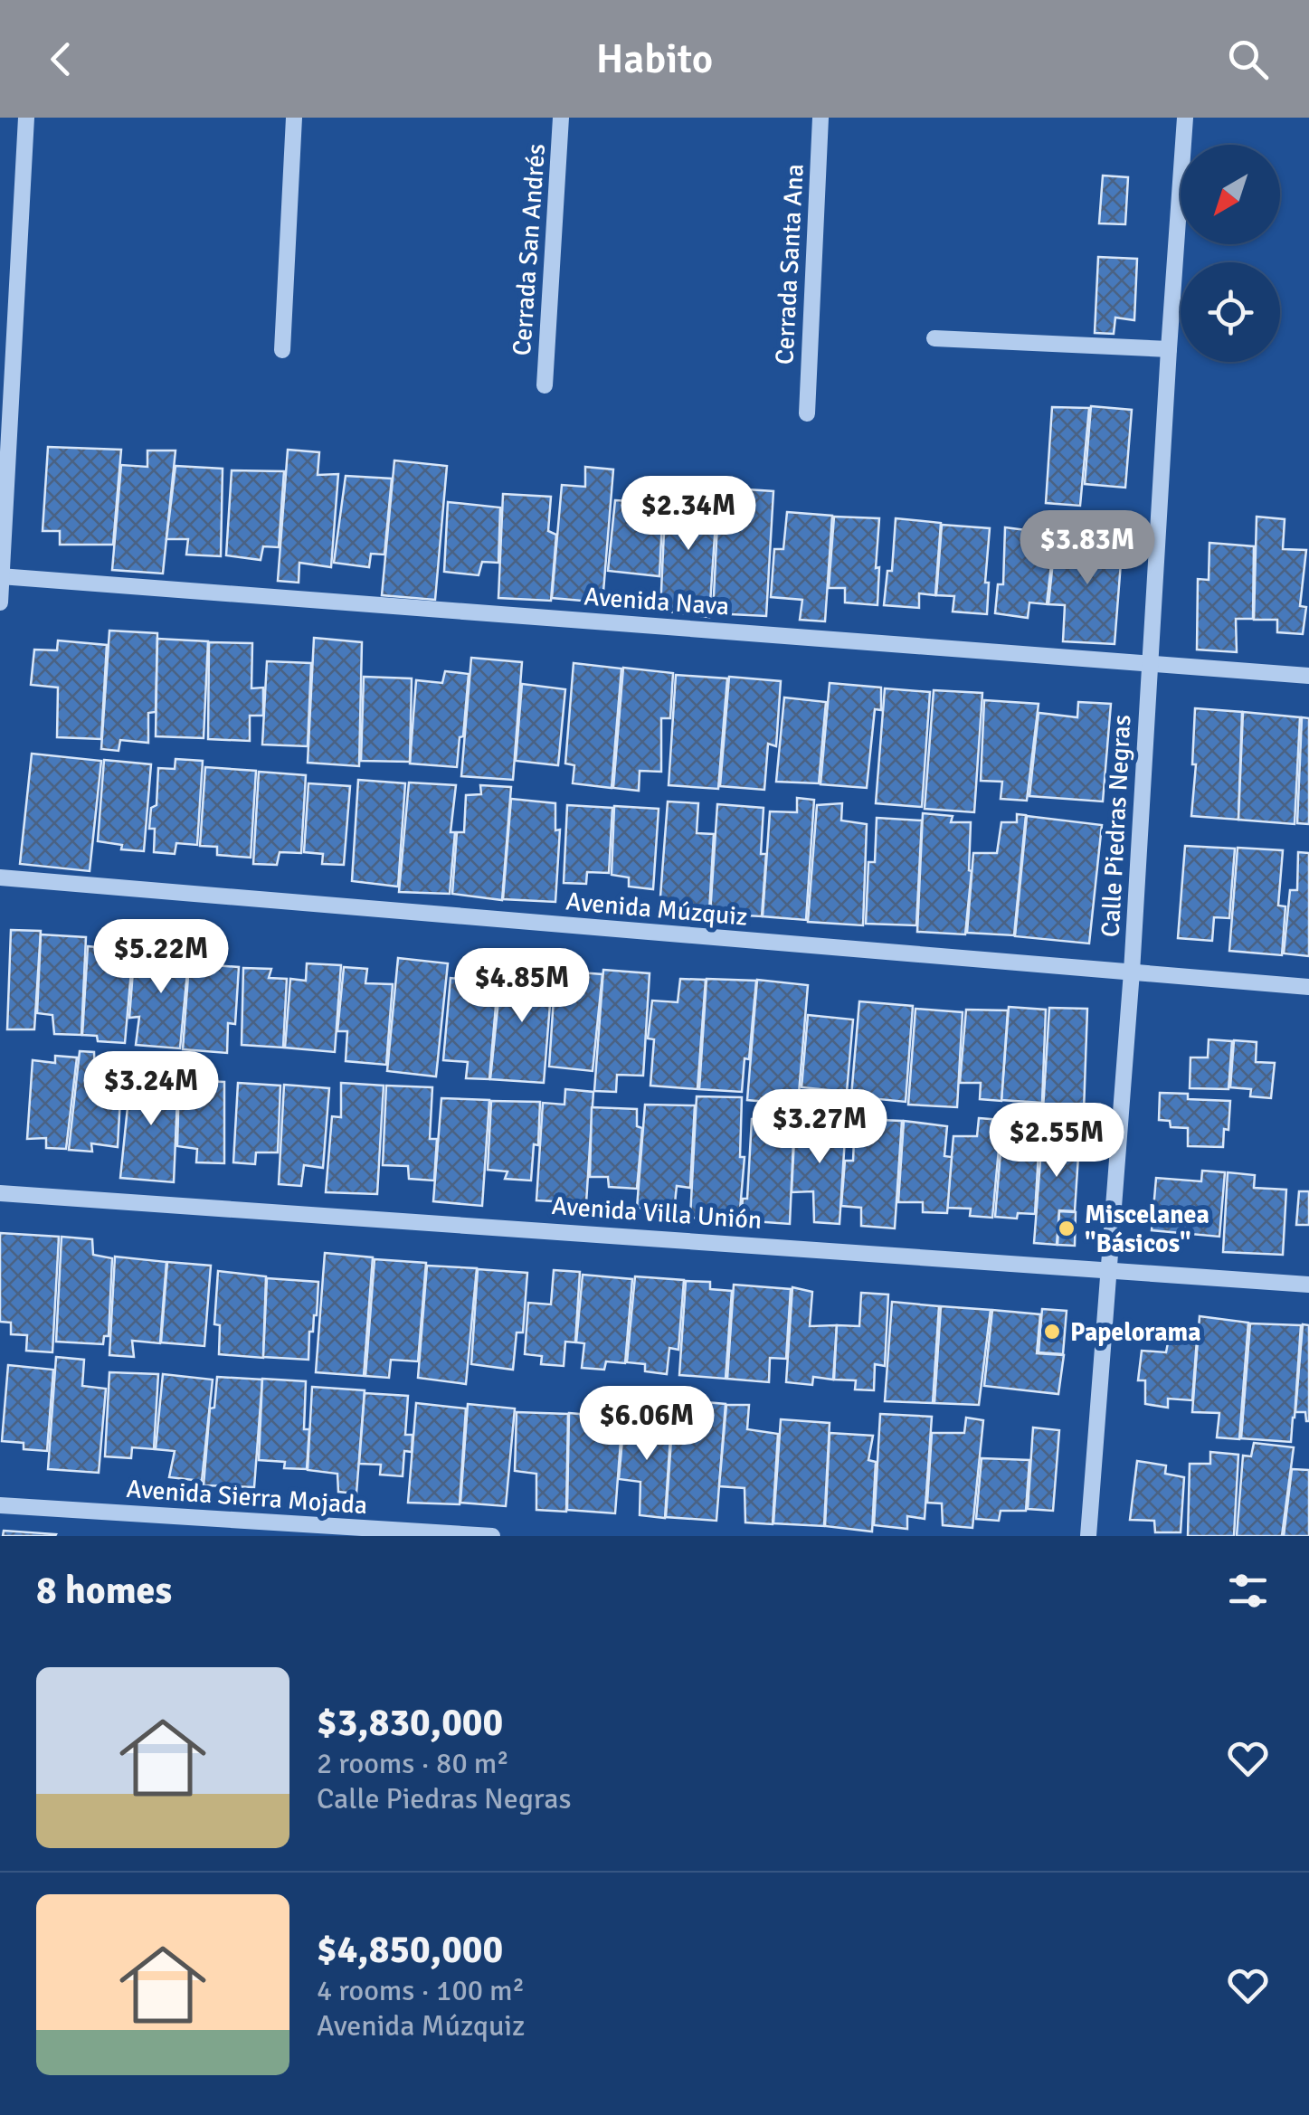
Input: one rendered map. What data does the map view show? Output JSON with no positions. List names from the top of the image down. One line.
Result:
{"streets":{"street":["Cerrada San Andrés","Cerrada Santa Ana","Avenida Nava","Calle Piedras Negras","Avenida Múzquiz","Avenida Villa Unión","Avenida Sierra Mojada"]},"crossings":[["Avenida Nava","Calle Piedras Negras"],["Calle Piedras Negras","Avenida Múzquiz"],["Calle Piedras Negras","Avenida Villa Unión"]],"places":["Miscelanea \"Básicos\"","Papelorama"],"north":"bottom left","page":{"header":"Habito","price":["$2.34M","$3.83M","$5.22M","$4.85M","$3.24M","$3.27M","$2.55M","$6.06M"],"heading":"8 homes","list":[{"name":"$3,830,000","note":"2 rooms · 80 m² · Calle Piedras Negras"},{"name":"$4,850,000","note":"4 rooms · 100 m² · Avenida Múzquiz"}]}}
